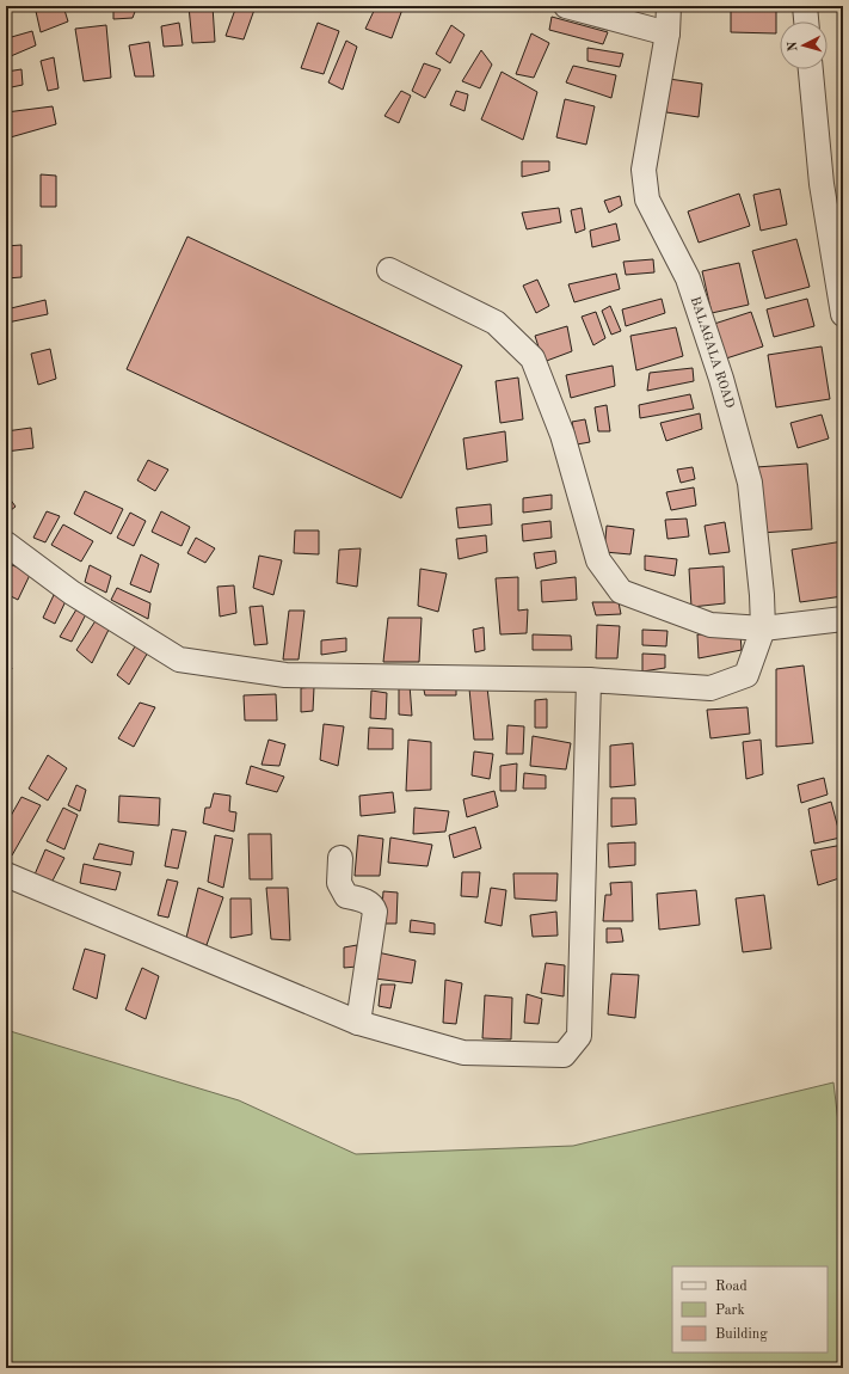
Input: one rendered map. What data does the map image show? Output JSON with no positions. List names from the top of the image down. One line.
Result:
{"streets":{"street":["BALAGALA ROAD"]},"legend":["Road","Park","Building"],"north":"left"}
